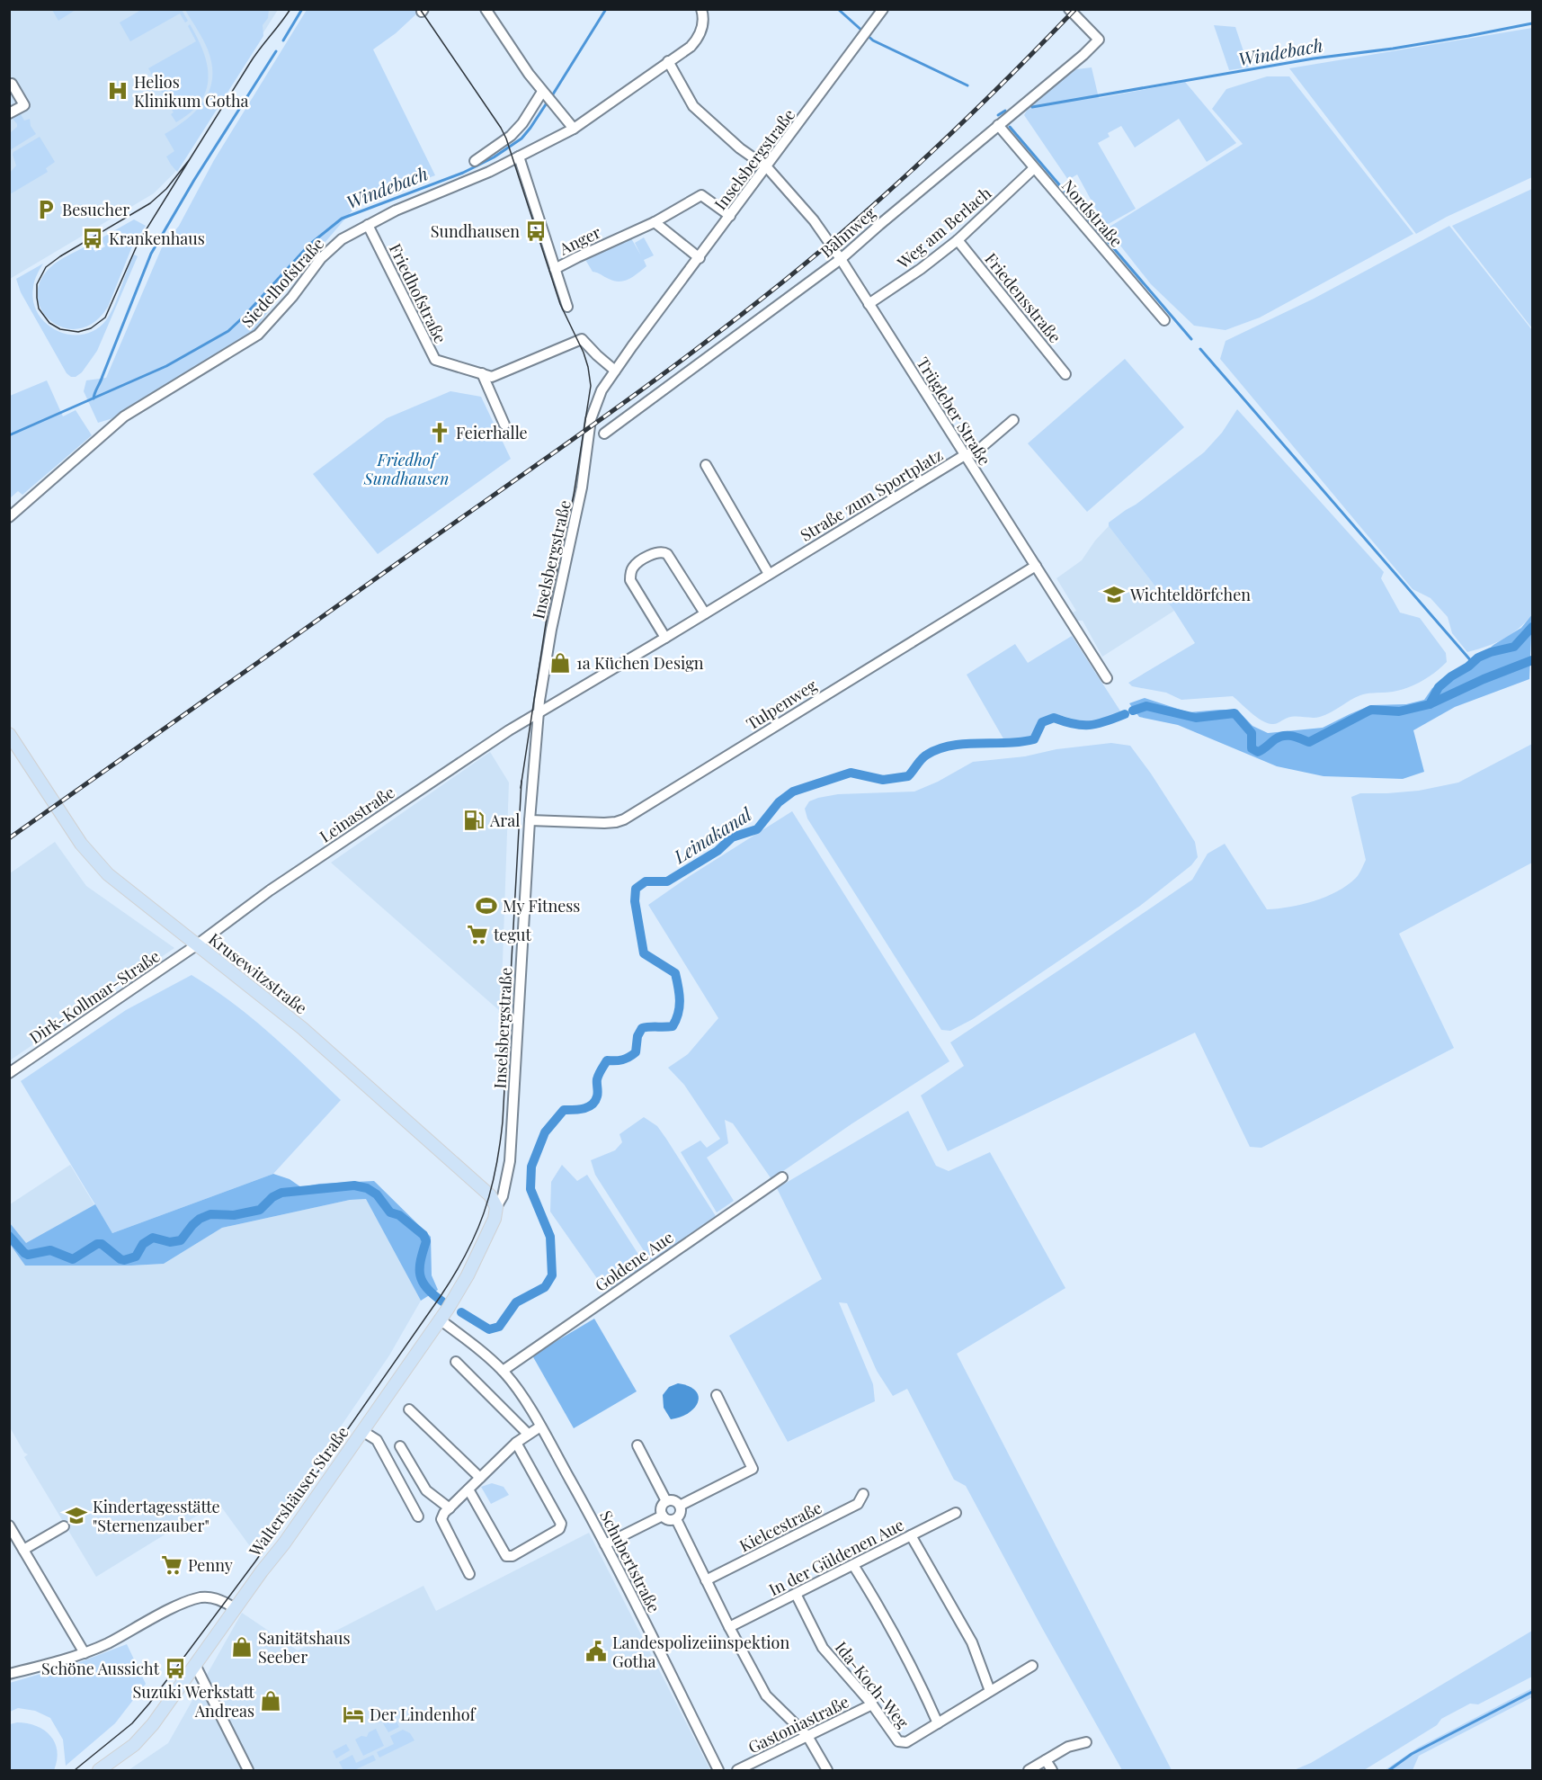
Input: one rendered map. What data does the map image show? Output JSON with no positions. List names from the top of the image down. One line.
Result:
{"streets":{"main road":["Krusewitzstraße","Waltershäuser Straße"],"street":["Inselsbergstraße","Nordstraße","Weg am Berlach","Bahnweg","Anger","Siedelhofstraße","Friedhofstraße","Friedensstraße","Trügleber Straße","Straße zum Sportplatz","Tulpenweg","Leinastraße","Dirk-Kollmar-Straße","Goldene Aue","Kielcestraße","In der Güldenen Aue","Schubertstraße","Ida-Koch-Weg","Gastoniastraße"]},"crossings":[["Inselsbergstraße","Anger"],["Inselsbergstraße","Friedhofstraße"],["Inselsbergstraße","Trügleber Straße"],["Inselsbergstraße","Straße zum Sportplatz"],["Inselsbergstraße","Tulpenweg"],["Inselsbergstraße","Leinastraße"],["Inselsbergstraße","Krusewitzstraße"],["Inselsbergstraße","Waltershäuser Straße"],["Nordstraße","Weg am Berlach"],["Nordstraße","Bahnweg"],["Weg am Berlach","Friedensstraße"],["Weg am Berlach","Trügleber Straße"],["Bahnweg","Trügleber Straße"],["Siedelhofstraße","Friedhofstraße"],["Siedelhofstraße","Trügleber Straße"],["Trügleber Straße","Straße zum Sportplatz"],["Trügleber Straße","Tulpenweg"],["Straße zum Sportplatz","Leinastraße"],["Leinastraße","Krusewitzstraße"],["Leinastraße","Dirk-Kollmar-Straße"],["Krusewitzstraße","Dirk-Kollmar-Straße"],["Krusewitzstraße","Waltershäuser Straße"],["Goldene Aue","Schubertstraße"],["Waltershäuser Straße","Schubertstraße"],["In der Güldenen Aue","Ida-Koch-Weg"],["Ida-Koch-Weg","Gastoniastraße"]],"water":["Windebach","Leinakanal"],"parks":["Friedhof Sundhausen"],"places":{"hospital":["Helios Klinikum Gotha"],"parking":["Besucher"],"bus stop":["Sundhausen","Krankenhaus","Schöne Aussicht"],"church":["Feierhalle"],"school or university":["Wichteldörfchen","Kindertagesstätte \"Sternenzauber\""],"shop":["1a Küchen Design","Sanitätshaus Seeber","Suzuki Werkstatt Andreas"],"fuel station":["Aral"],"sports":["My Fitness"],"supermarket":["tegut","Penny"],"public building":["Landespolizeiinspektion Gotha"],"hotel":["Der Lindenhof"]}}
